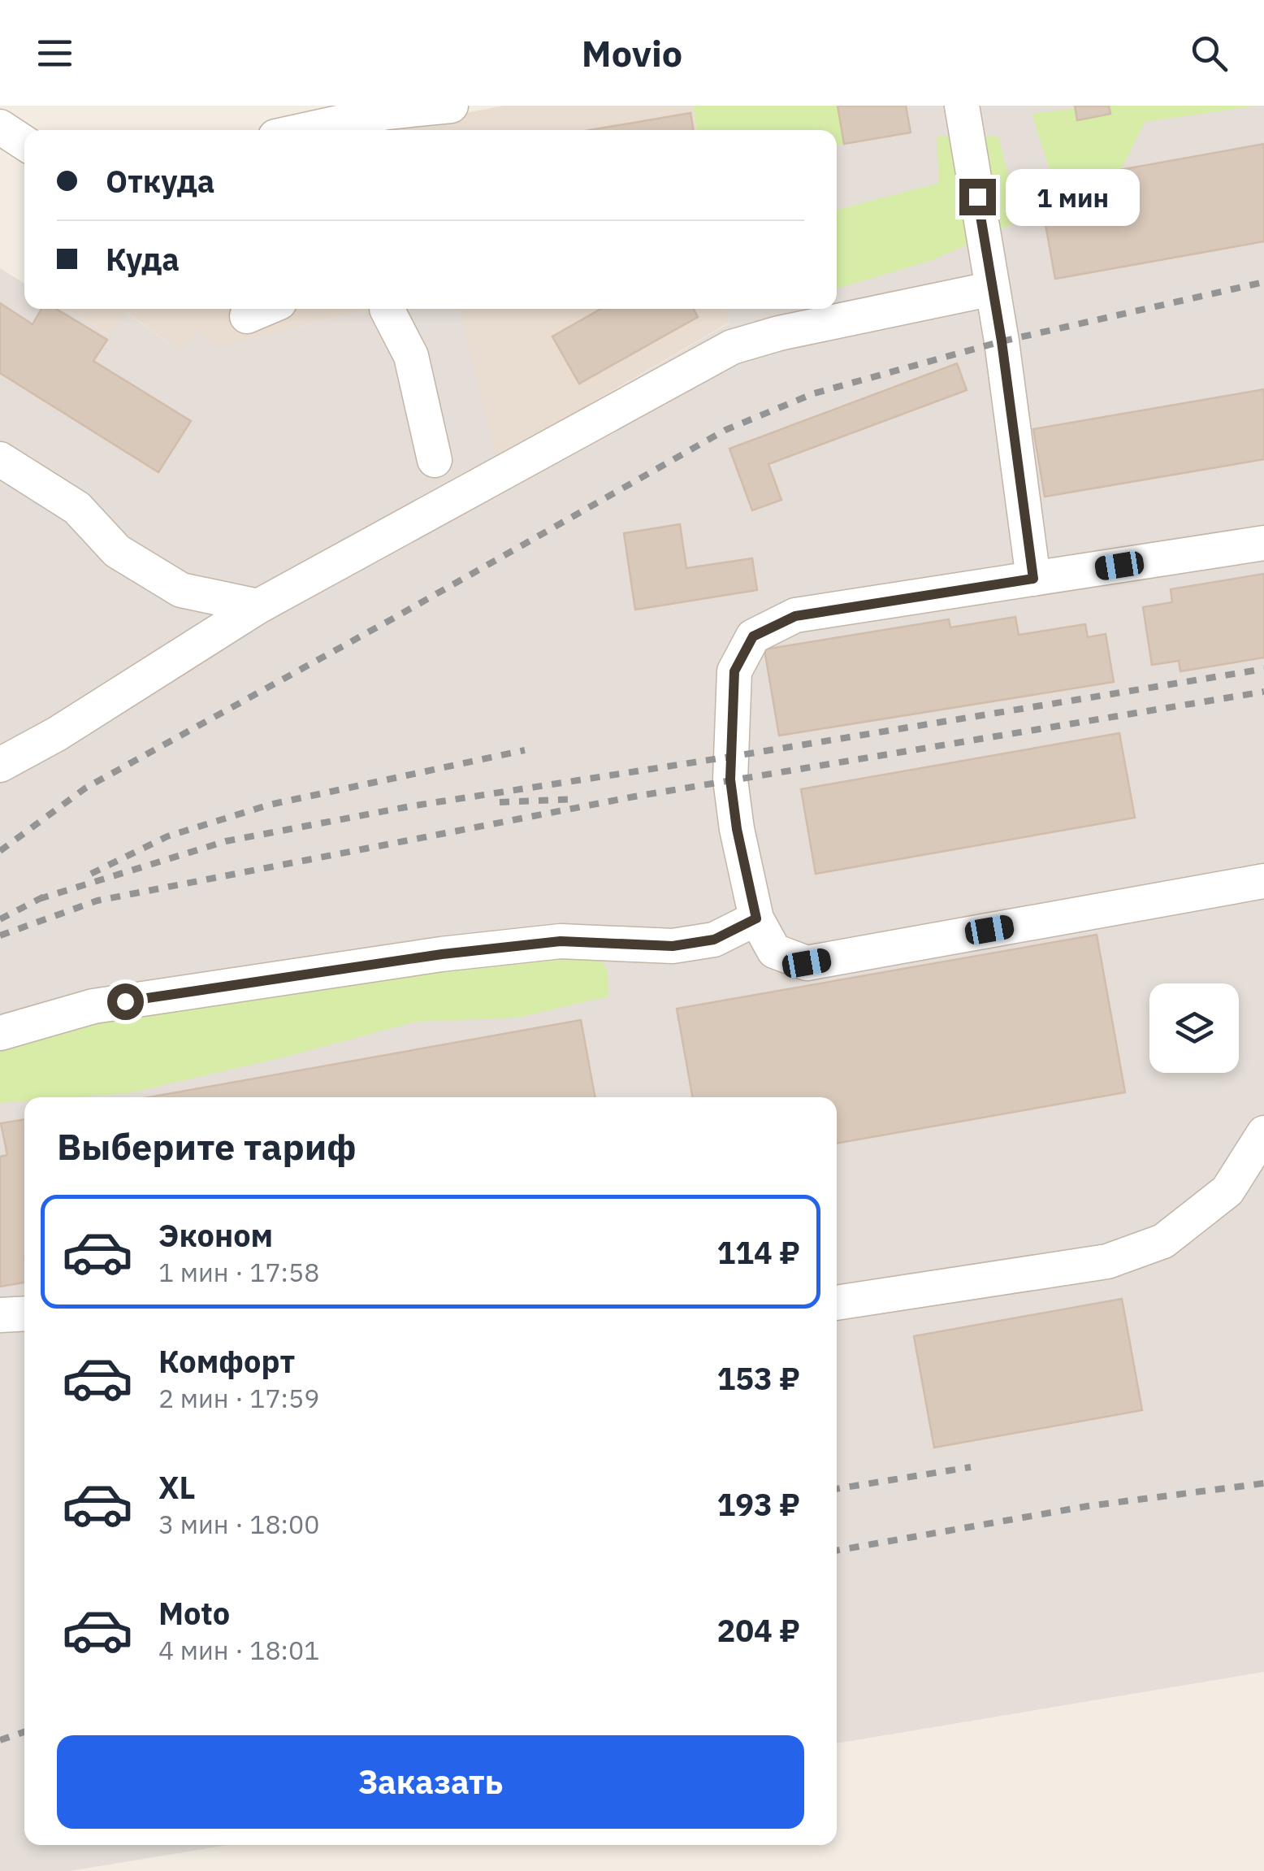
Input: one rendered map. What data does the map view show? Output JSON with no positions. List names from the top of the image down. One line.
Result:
{"page":{"header":"Movio","banner":["Откуда","Куда"],"bubble":"1 мин","heading":"Выберите тариф","list":[{"name":"Эконом","note":"1 мин · 17:58","value":"114 ₽"},{"name":"Комфорт","note":"2 мин · 17:59","value":"153 ₽"},{"name":"XL","note":"3 мин · 18:00","value":"193 ₽"},{"name":"Moto","note":"4 мин · 18:01","value":"204 ₽"}],"buttons":"Заказать"}}
